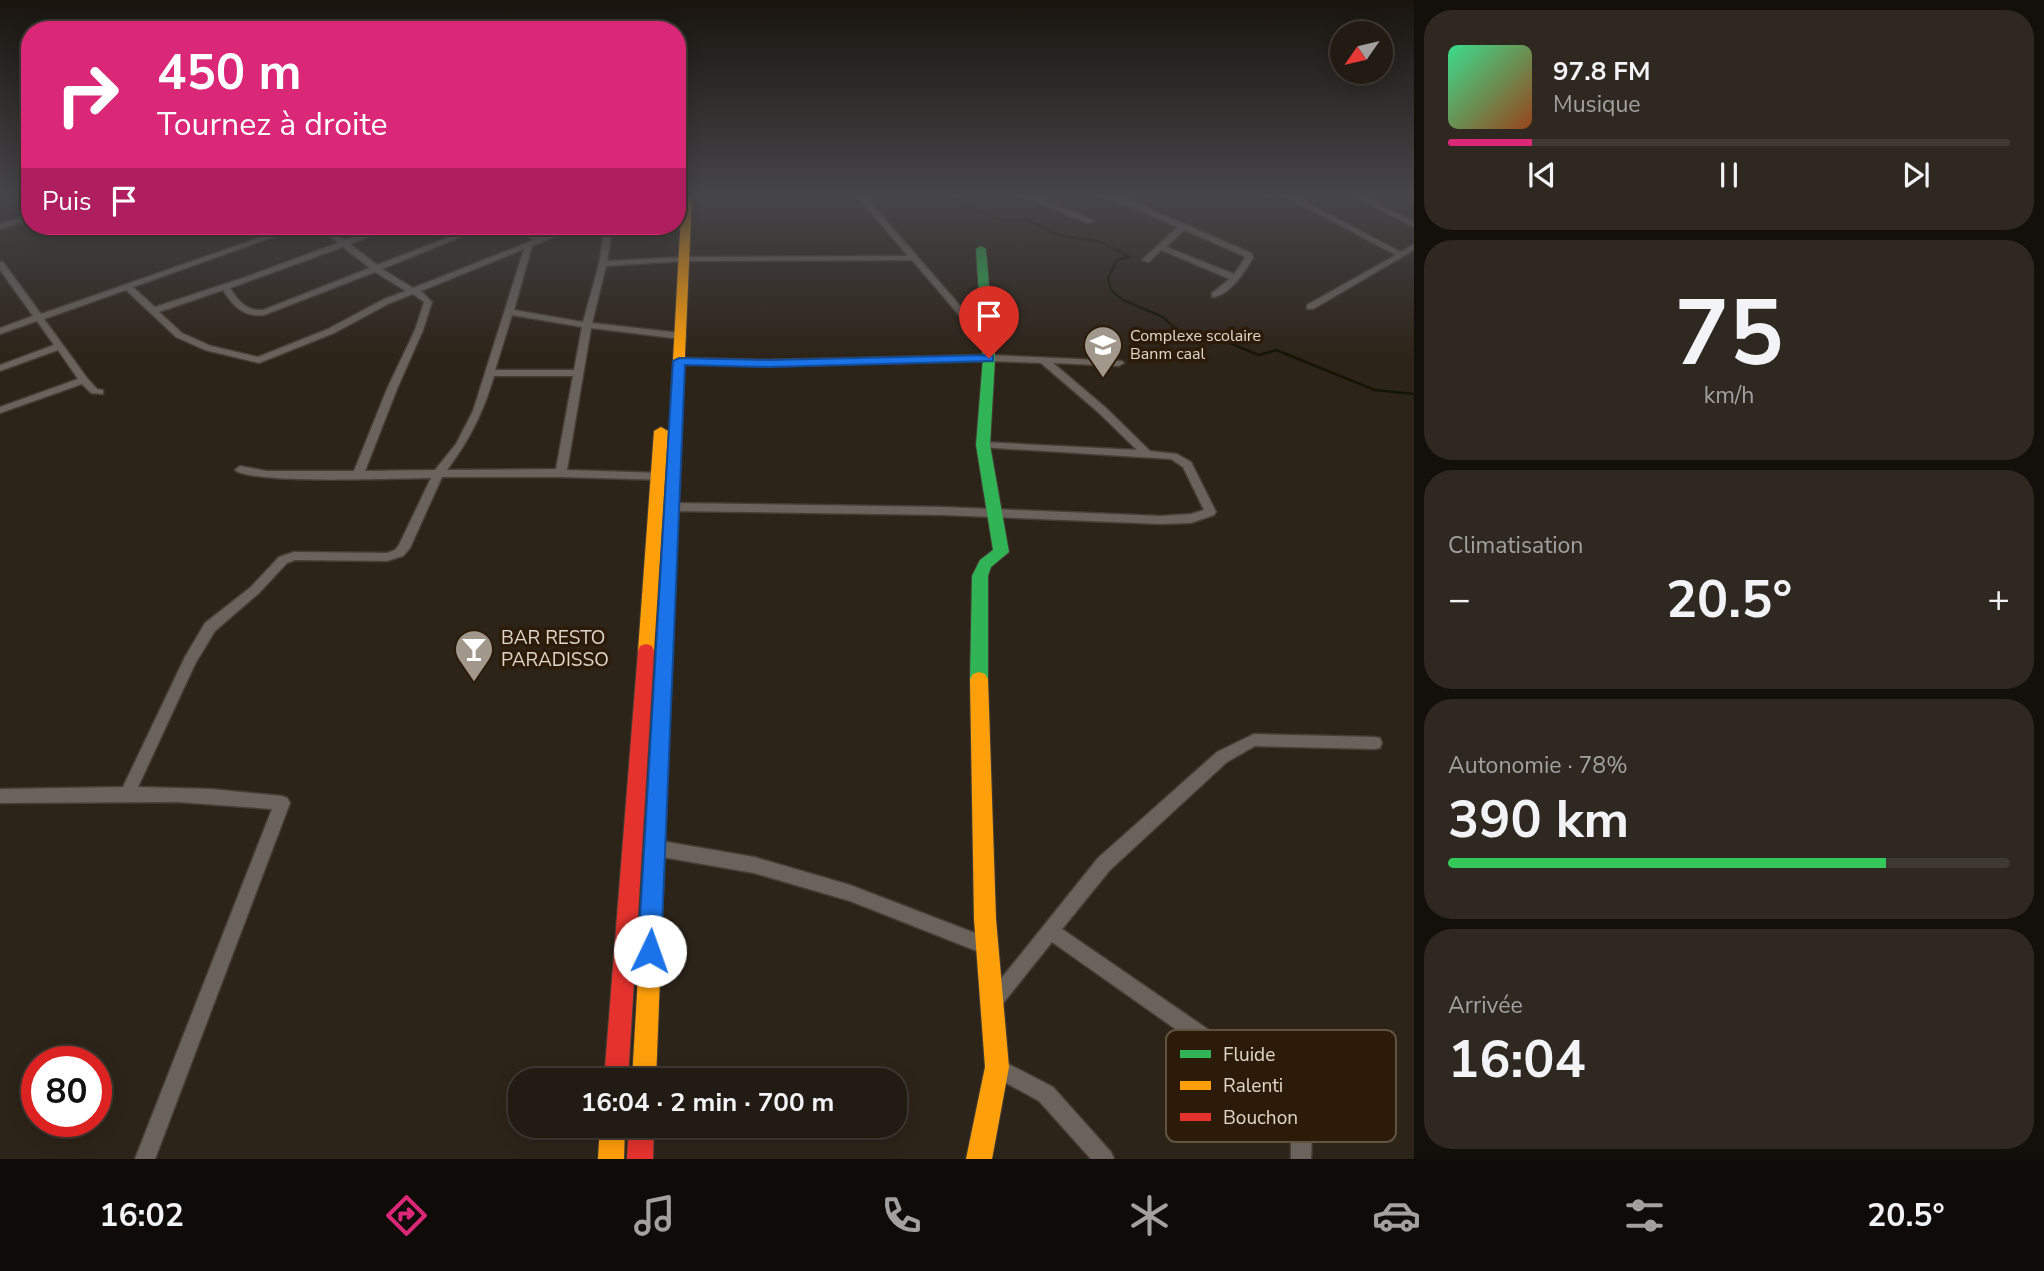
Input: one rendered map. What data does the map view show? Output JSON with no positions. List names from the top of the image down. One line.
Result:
{"places":{"school or university":["Complexe scolaire Banm caal"],"bar":["BAR RESTO PARADISSO"]},"legend":["Fluide","Ralenti","Bouchon"],"north":"bottom left","page":{"turn":["450 m","Tournez à droite"],"song":["97.8 FM","Musique"],"then":"Puis","tile":[["75","km/h"],"Climatisation",["Autonomie · 78%","390 km"],["Arrivée","16:04"]],"heat":["−","20.5°","+"],"limit":"80","trip":"16:04 · 2 min · 700 m","tabs":["16:02","20.5°"]}}
